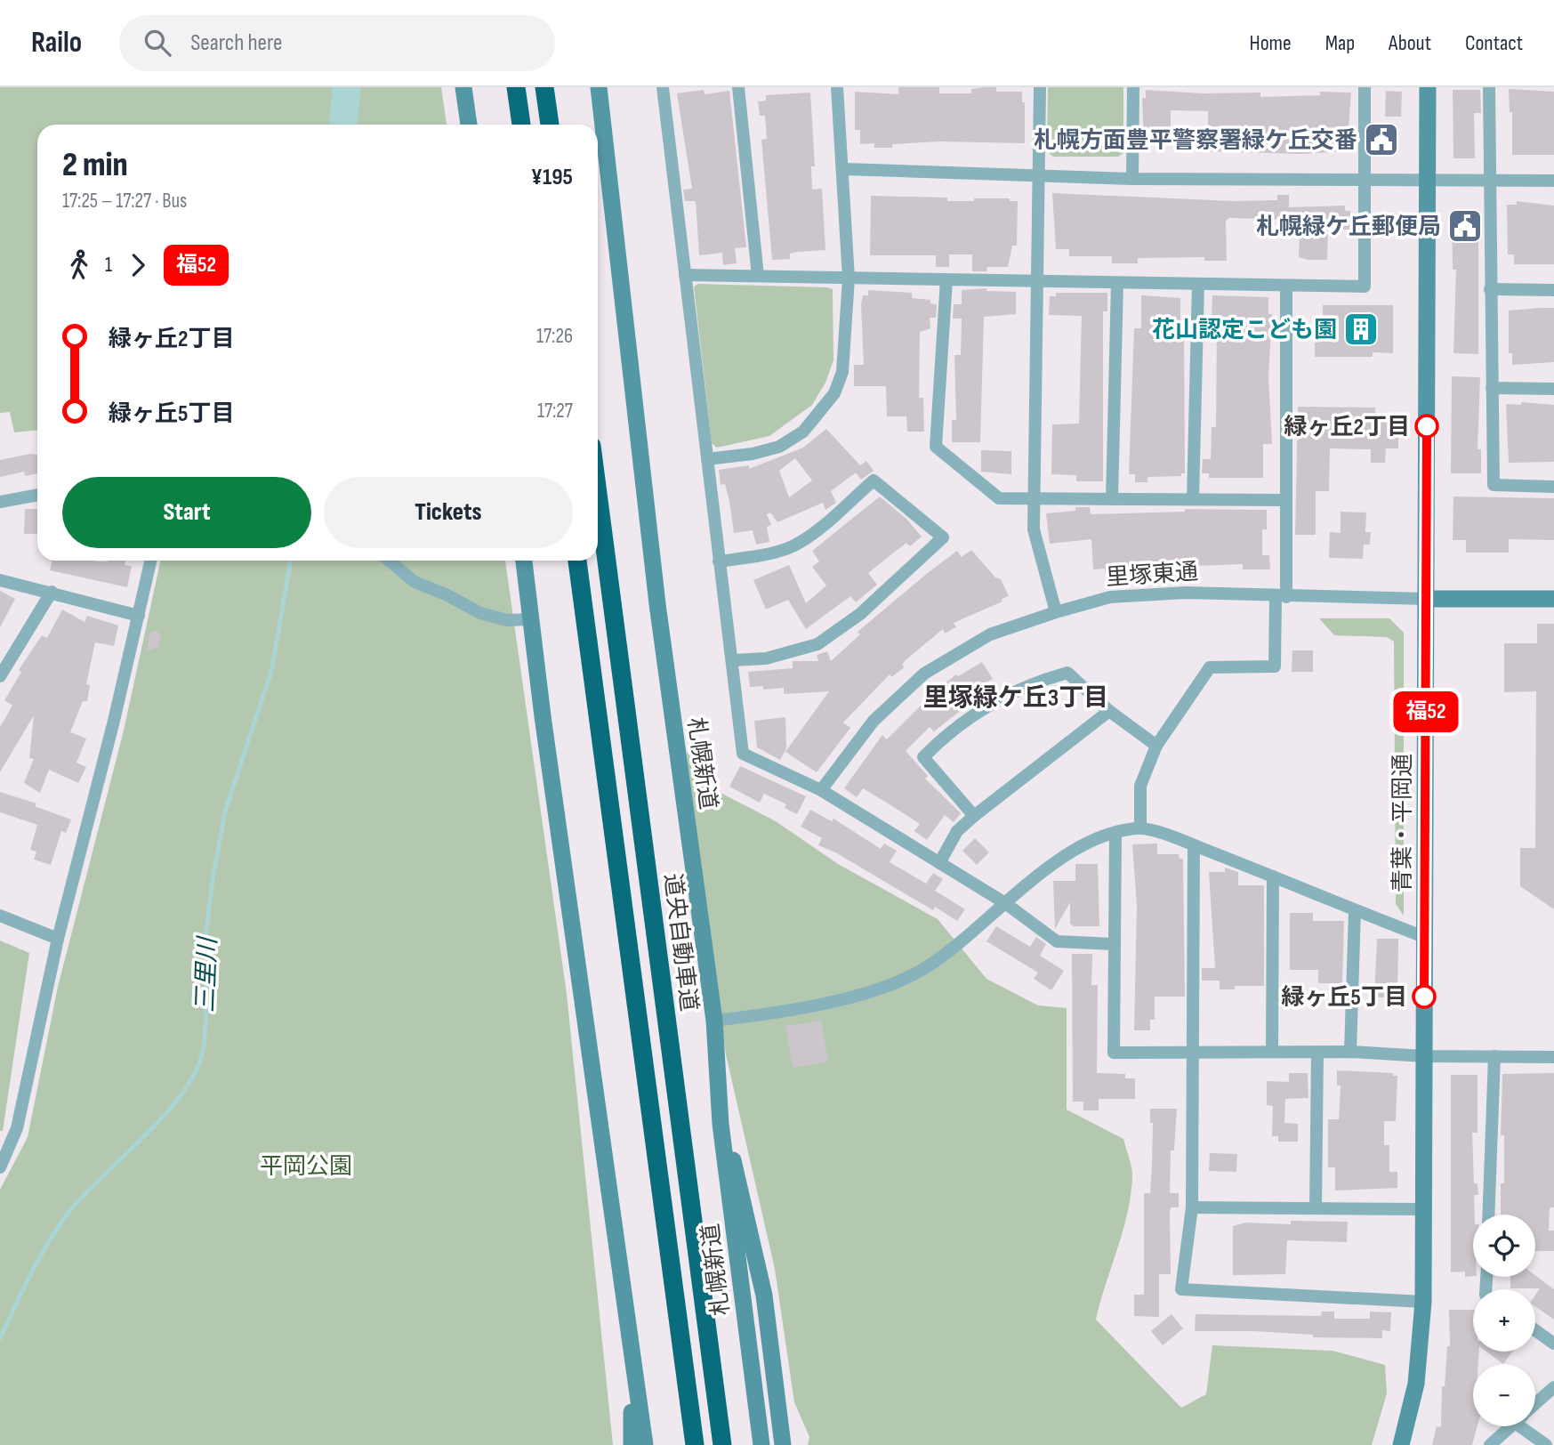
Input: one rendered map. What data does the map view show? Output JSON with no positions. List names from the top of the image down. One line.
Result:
{"streets":{"highway":["道央自動車道"],"street":["里塚東通","札幌新道","青葉・平岡通"]},"crossings":[["里塚東通","青葉・平岡通"]],"districts":["里塚緑ケ丘3丁目"],"water":["三里川"],"parks":["平岡公園"],"places":{"public building":["札幌方面豊平警察署緑ケ丘交番","札幌緑ケ丘郵便局"],"building":["花山認定こども園"],"other":["緑ヶ丘2丁目","緑ヶ丘5丁目"]},"lines":["bus line 福52"],"page":{"header":"Railo","search":"Search here","nav":["Home","Map","About","Contact"],"on_map":"福52","heading":["2 min","17:25 – 17:27 · Bus","¥195"],"legs":["1","福52"],"list":[{"name":"緑ヶ丘2丁目","value":"17:26"},{"name":"緑ヶ丘5丁目","value":"17:27"}],"buttons":["Start","Tickets"],"map_buttons":["+","−"]}}
